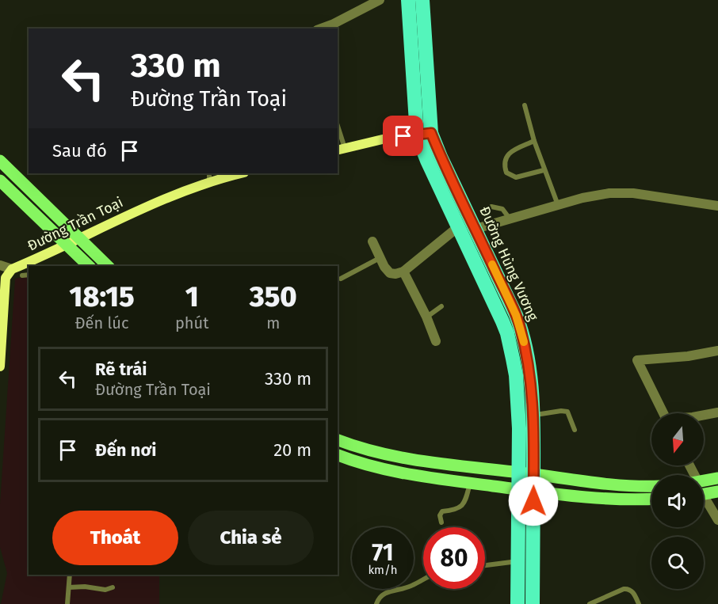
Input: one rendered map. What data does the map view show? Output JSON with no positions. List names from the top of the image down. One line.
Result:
{"streets":{"highway":["Đường Hùng Vương"],"street":["Đường Trần Toại"]},"north":"bottom","page":{"turn":["330 m","Đường Trần Toại"],"then":"Sau đó","eta":["18:15","Đến lúc","1","phút","350","m"],"list":[{"name":"Rẽ trái","note":"Đường Trần Toại","value":"330 m"},{"name":"Đến nơi","value":"20 m"}],"buttons":["Thoát","Chia sẻ"],"speed":"71 km/h","limit":"80"}}
